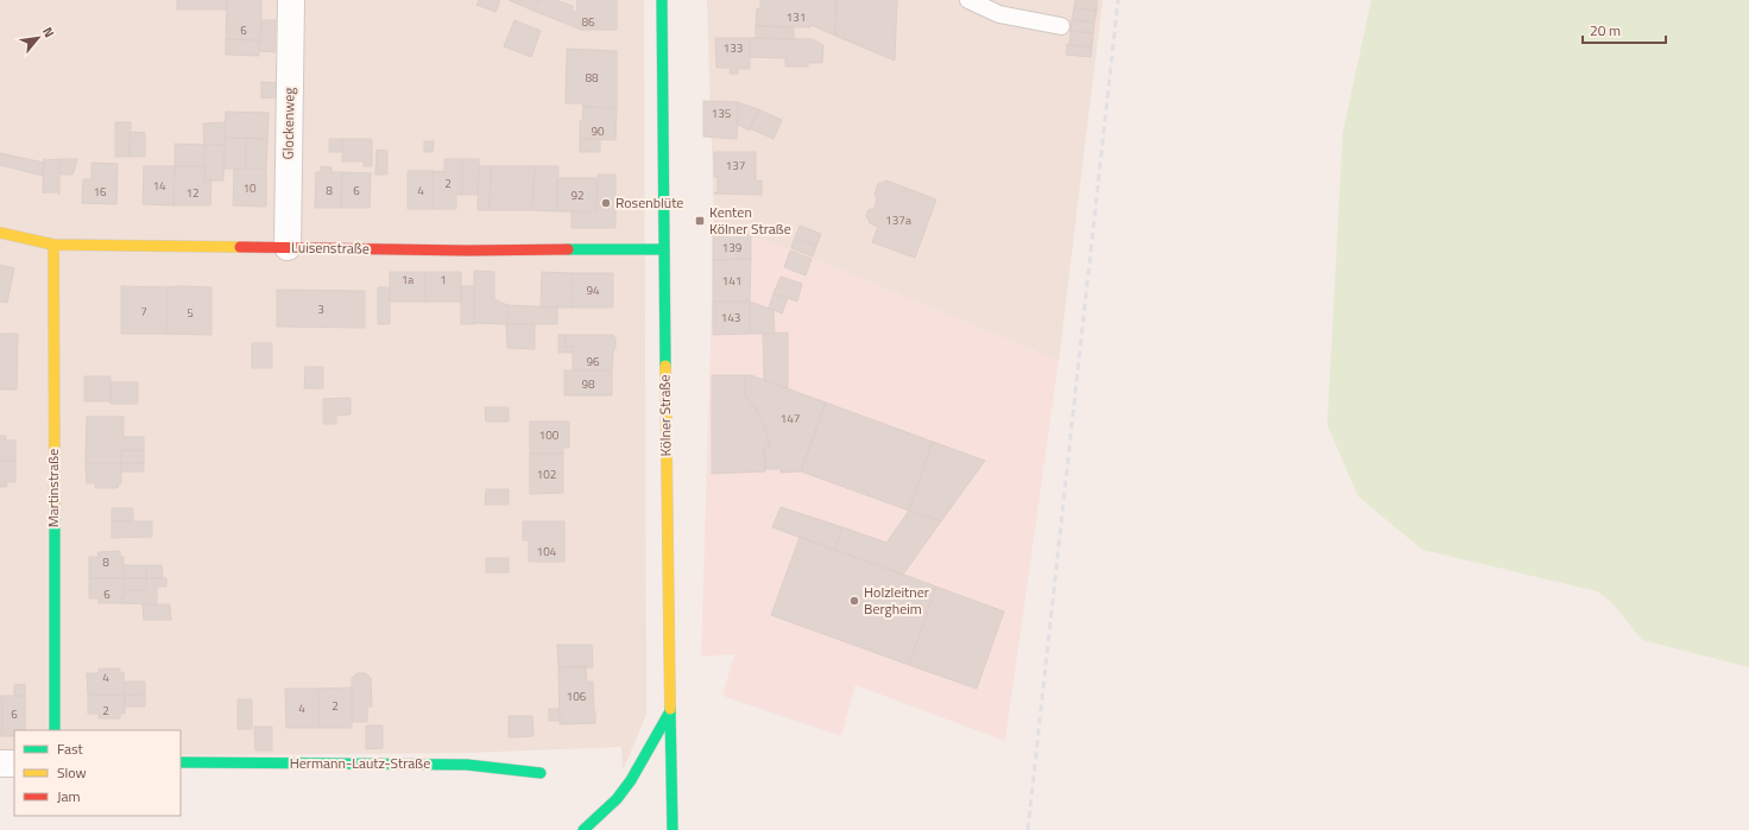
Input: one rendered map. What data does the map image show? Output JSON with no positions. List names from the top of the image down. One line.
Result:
{"streets":{"street":["Glockenweg","Luisenstraße","Kölner Straße","Martinstraße","Hermann-Lautz-Straße"]},"crossings":[["Glockenweg","Luisenstraße"],["Luisenstraße","Kölner Straße"],["Luisenstraße","Martinstraße"]],"places":{"other":["Rosenblüte","Holzleitner Bergheim"],"transit":["Kenten Kölner Straße"]},"house_numbers":["131","86","6","133","88","135","90","137","2","14","10","8","6","4","16","12","92","137a","139","1a","1","141","94","3","7","5","143","96","98","147","100","102","104","8","6","4","106","2","4","2","6"],"legend":["Fast","Slow","Jam"],"scale_bar":"20 m","north":"top right"}
